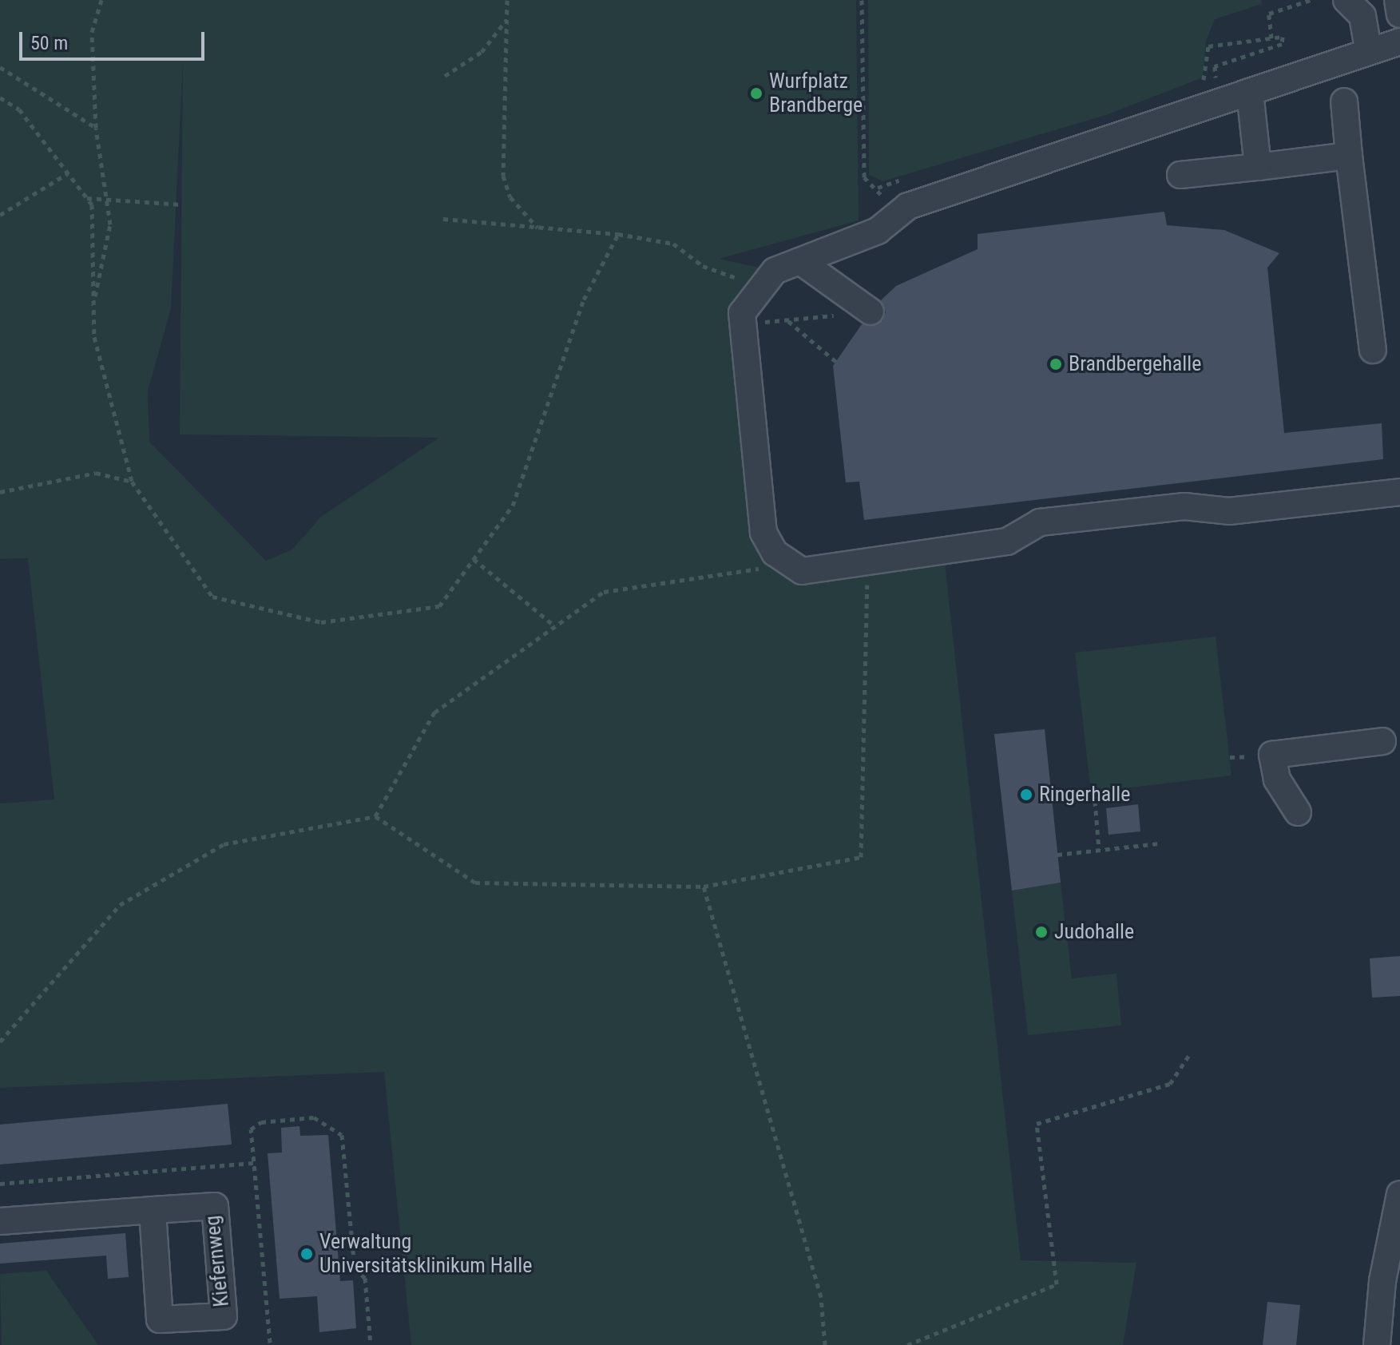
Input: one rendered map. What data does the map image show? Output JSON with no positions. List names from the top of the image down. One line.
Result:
{"streets":{"street":["Kiefernweg"]},"places":["Wurfplatz Brandberge","Brandbergehalle","Ringerhalle","Judohalle","Verwaltung Universitätsklinikum Halle"],"scale_bar":"50 m"}
